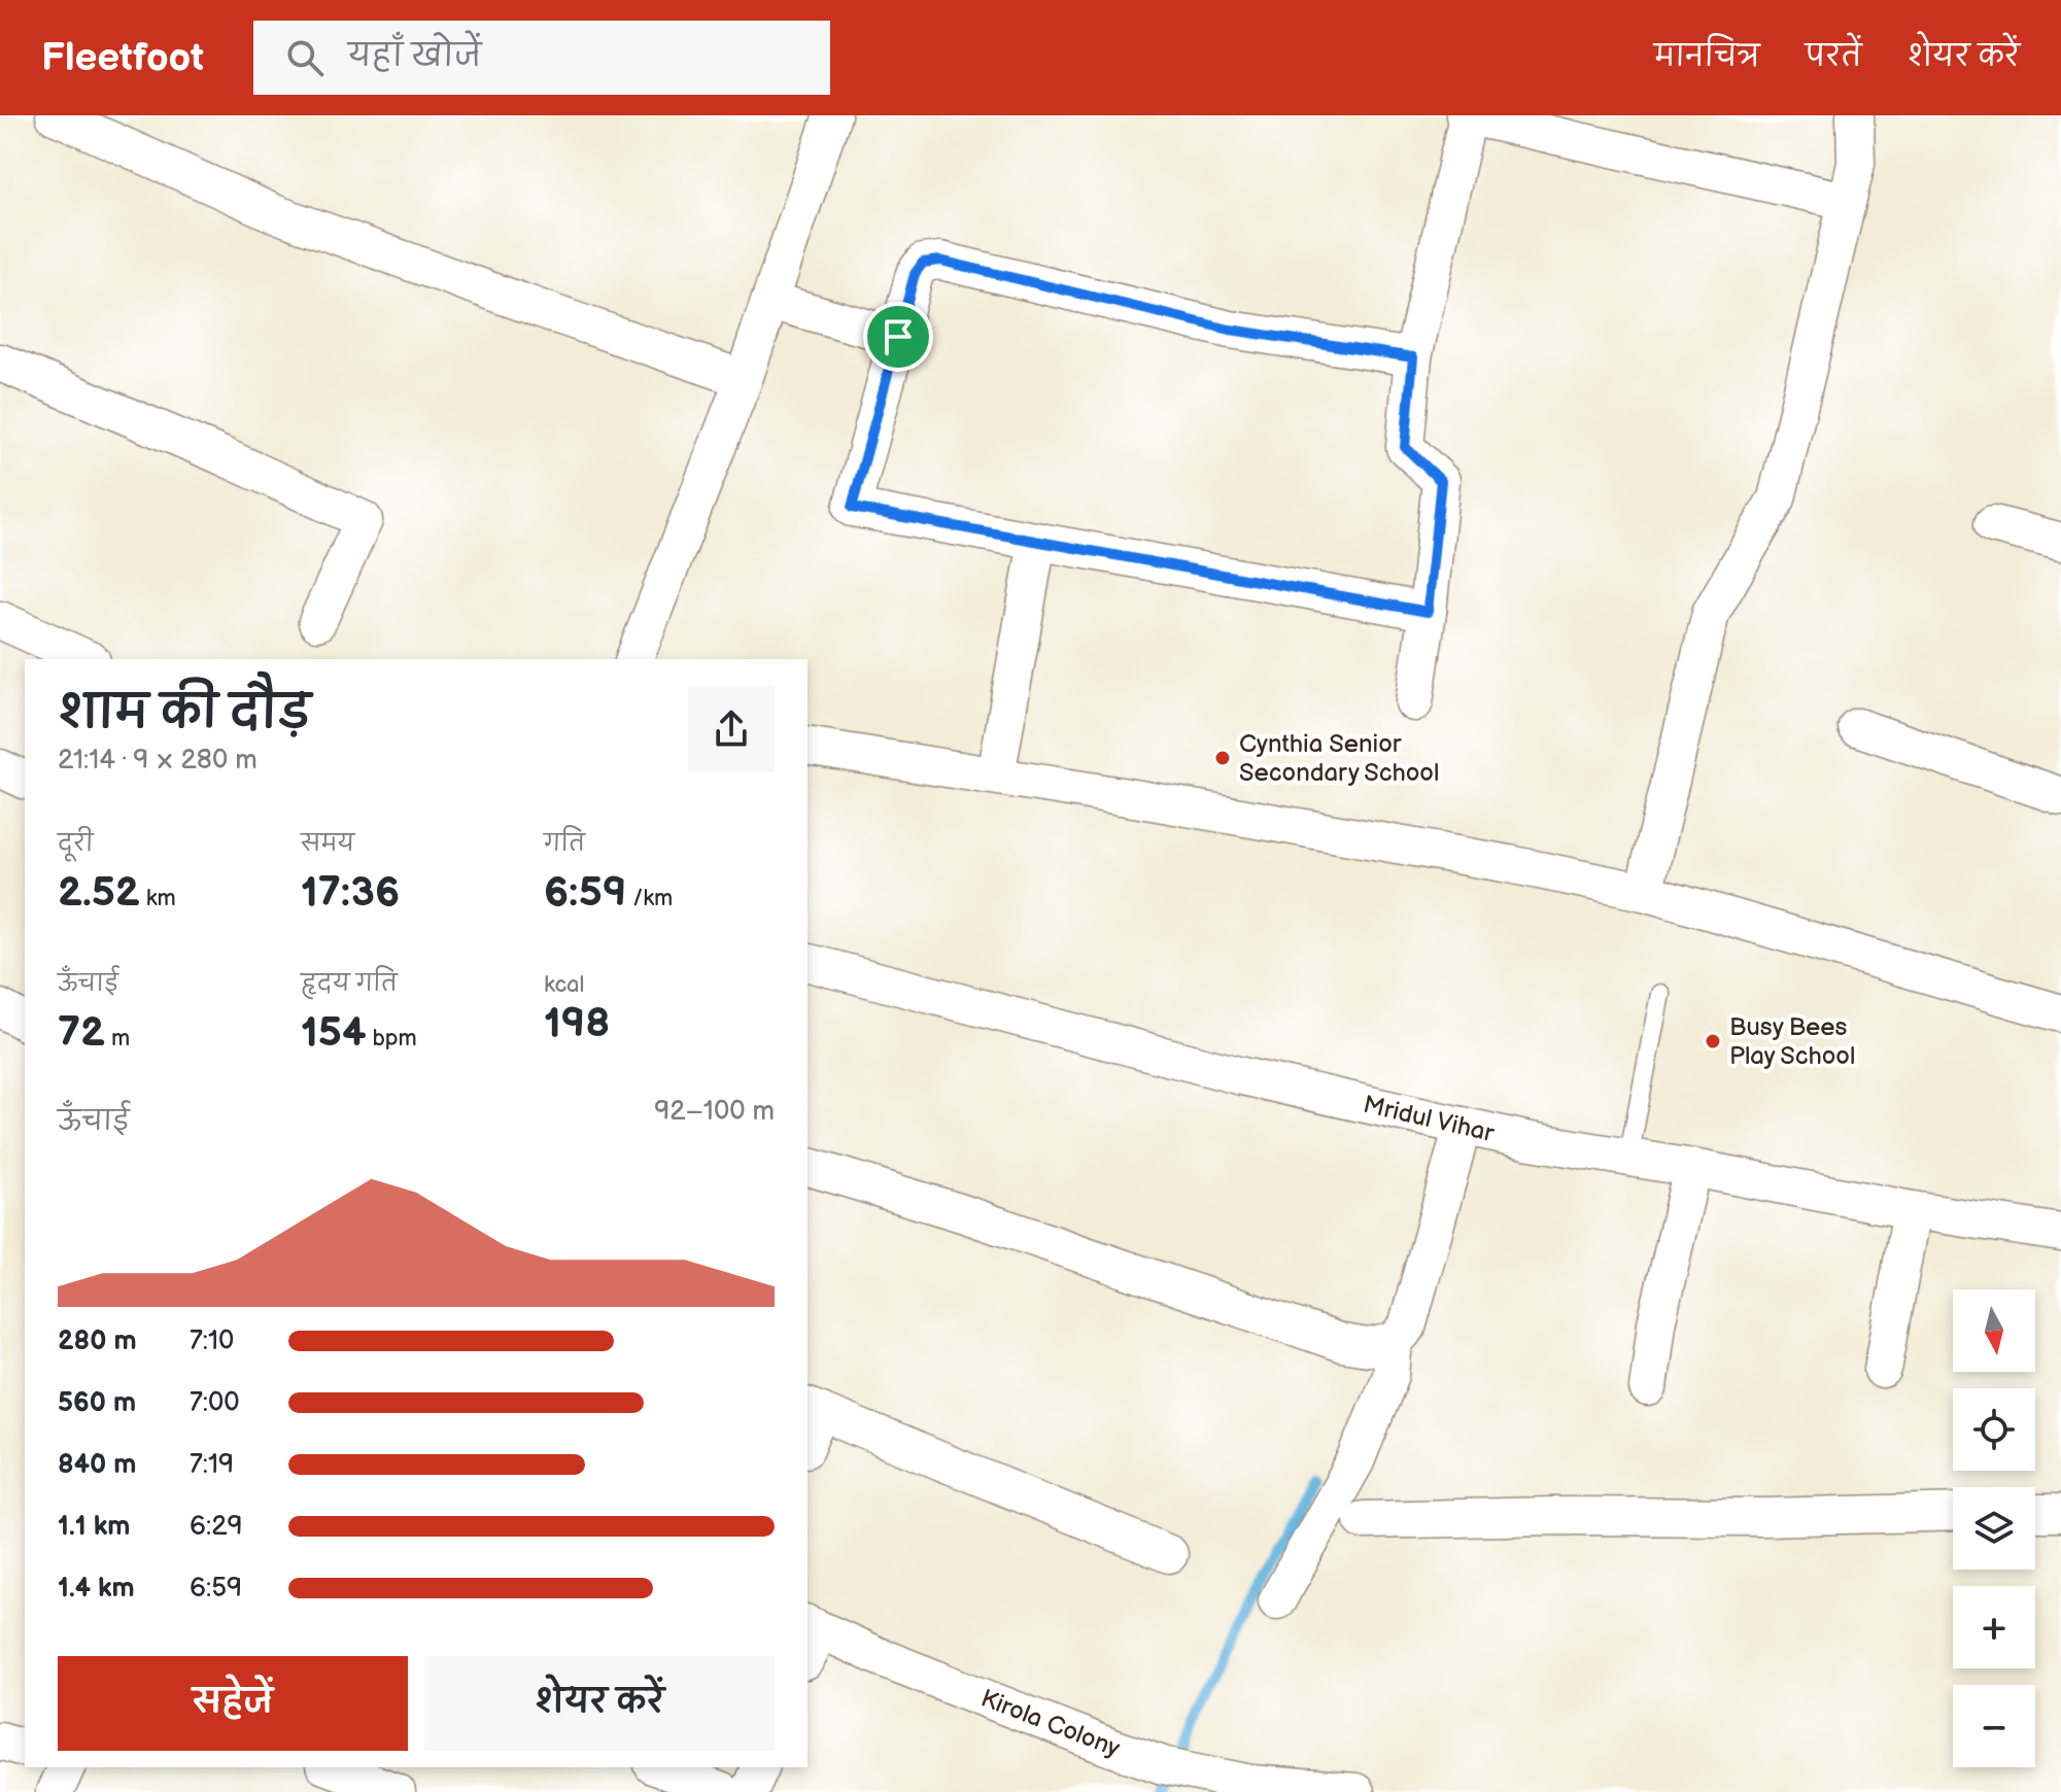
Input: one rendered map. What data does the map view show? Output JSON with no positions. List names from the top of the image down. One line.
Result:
{"streets":{"street":["Mridul Vihar","Kirola Colony"]},"places":["Cynthia Senior Secondary School","Busy Bees Play School"],"north":"bottom","page":{"header":"Fleetfoot","search":"यहाँ खोजें","nav":["मानचित्र","परतें","शेयर करें"],"heading":["शाम की दौड़","21:14 · 9 × 280 m"],"stats":[["दूरी","2.52 km"],["समय","17:36"],["गति","6:59 /km"],["ऊँचाई","72 m"],["हृदय गति","154 bpm"],["kcal","198"]],"chart":["ऊँचाई","92–100 m"],"map_buttons":["+","−"],"list":[{"name":"280 m","note":"7:10"},{"name":"560 m","note":"7:00"},{"name":"840 m","note":"7:19"},{"name":"1.1 km","note":"6:29"},{"name":"1.4 km","note":"6:59"}],"buttons":["सहेजें","शेयर करें"]}}
